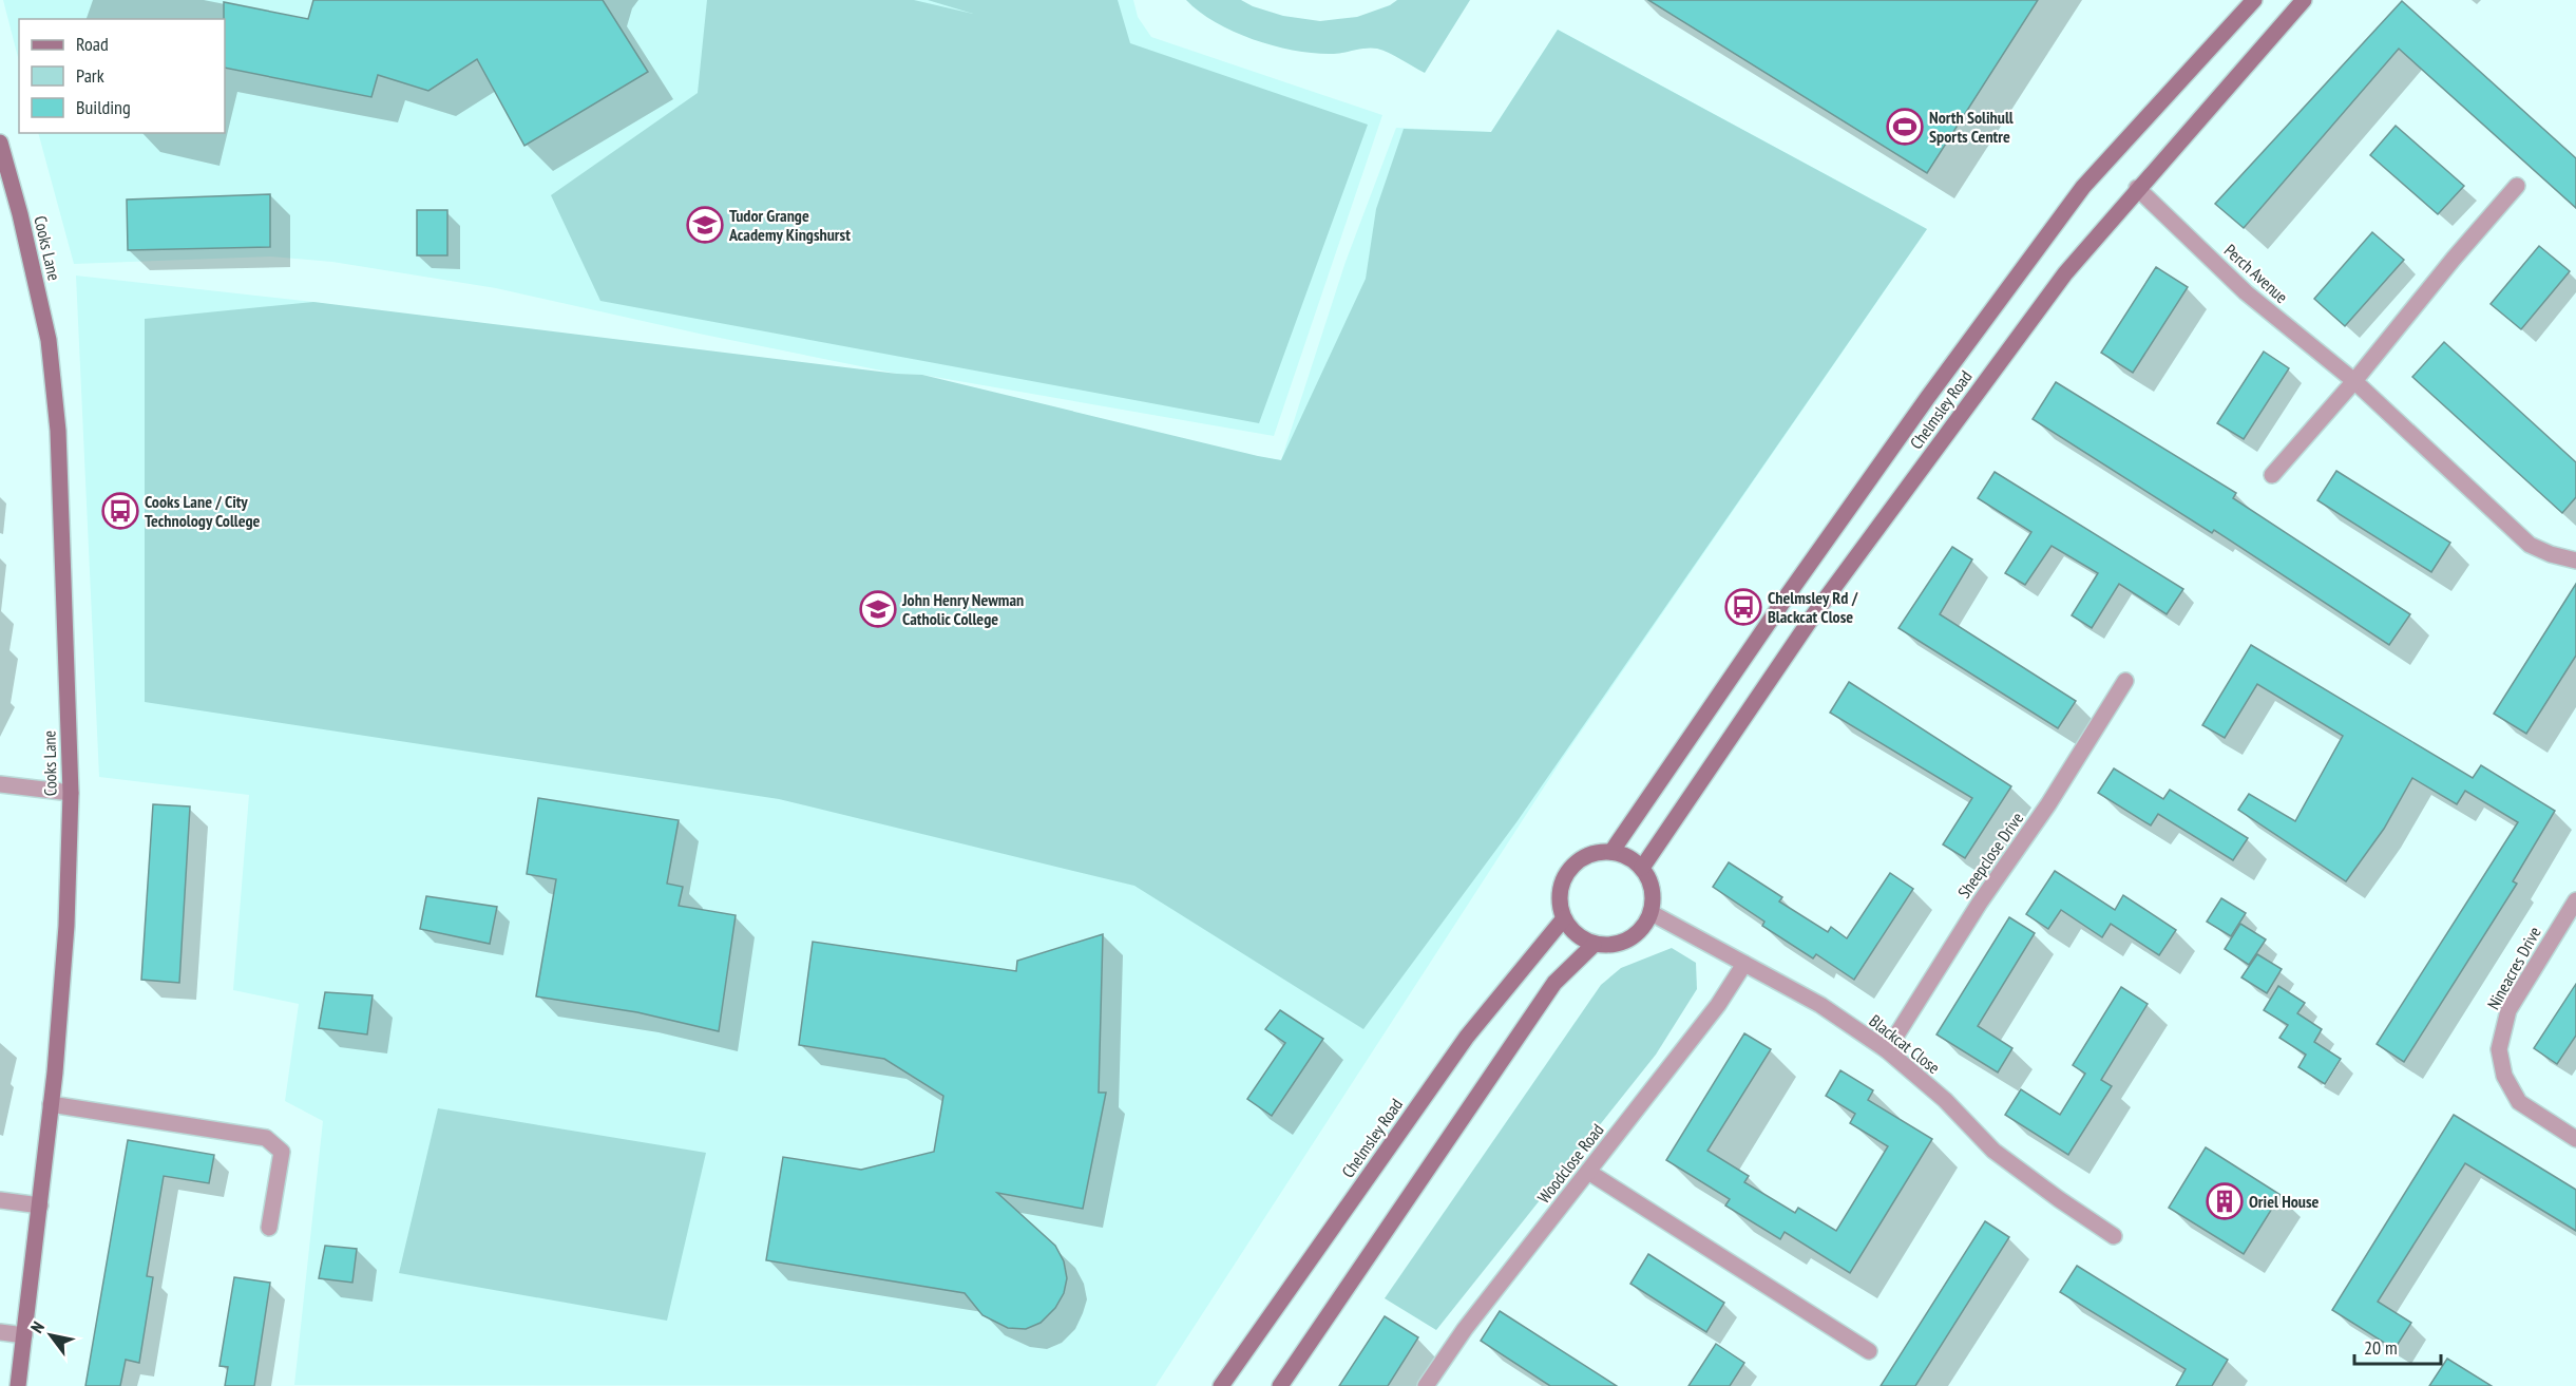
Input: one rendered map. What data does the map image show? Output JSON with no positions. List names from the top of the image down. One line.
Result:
{"streets":{"street":["Cooks Lane","Perch Avenue","Chelmsley Road","Sheepclose Drive","Nineacres Drive","Blackcat Close","Woodclose Road"]},"crossings":[["Perch Avenue","Chelmsley Road"],["Chelmsley Road","Blackcat Close"],["Sheepclose Drive","Blackcat Close"],["Blackcat Close","Woodclose Road"]],"places":{"sports":["North Solihull Sports Centre"],"school or university":["Tudor Grange Academy Kingshurst","John Henry Newman Catholic College"],"bus stop":["Cooks Lane / City Technology College","Chelmsley Rd / Blackcat Close"],"building":["Oriel House"]},"legend":["Road","Park","Building"],"scale_bar":"20 m","north":"top left"}
